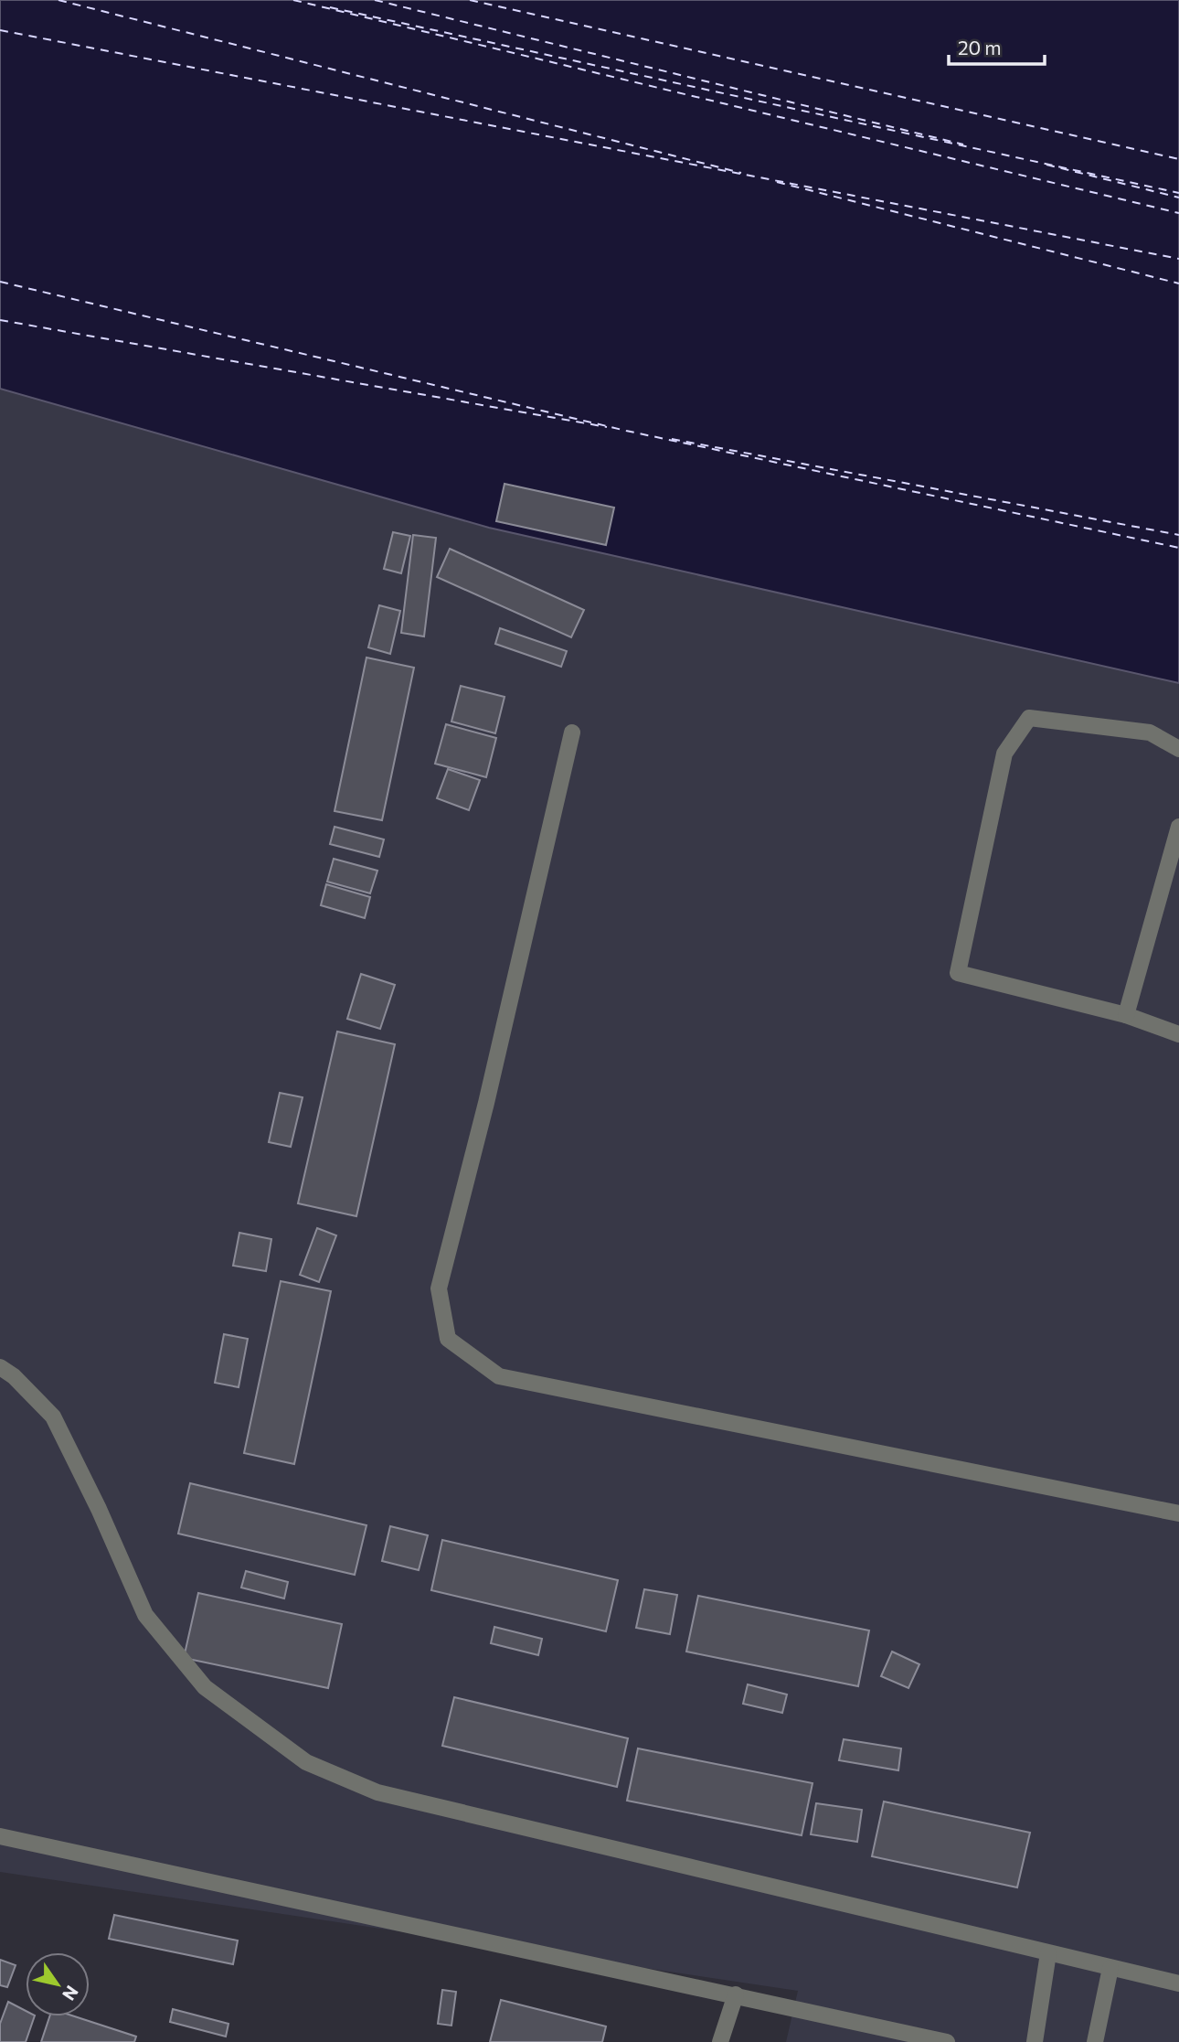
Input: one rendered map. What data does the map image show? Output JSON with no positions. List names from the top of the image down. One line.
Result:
{"scale_bar":"20 m","north":"bottom right"}
